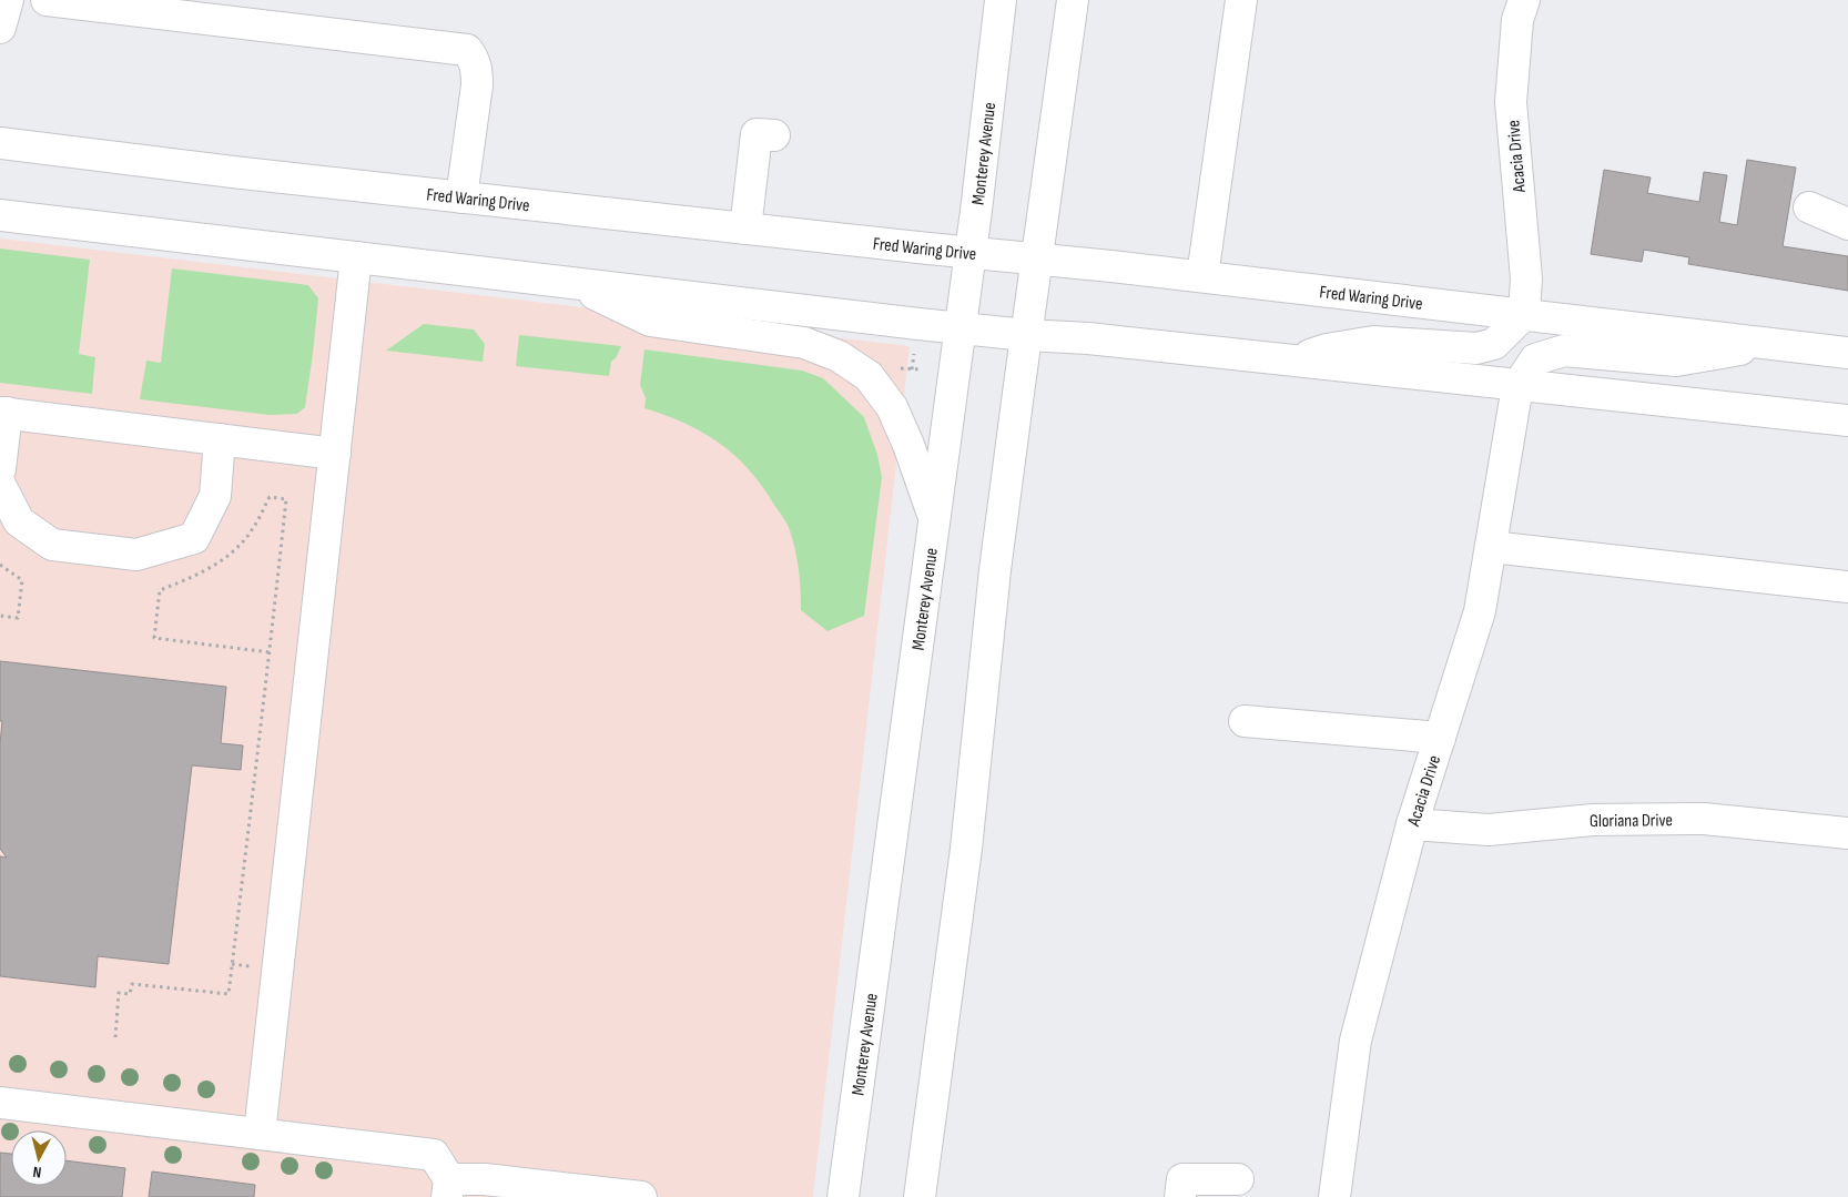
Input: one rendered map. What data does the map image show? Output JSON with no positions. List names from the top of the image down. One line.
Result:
{"streets":{"main road":["Monterey Avenue","Acacia Drive","Fred Waring Drive","Gloriana Drive"]},"crossings":[["Monterey Avenue","Fred Waring Drive"],["Acacia Drive","Fred Waring Drive"],["Acacia Drive","Gloriana Drive"]],"north":"bottom"}
